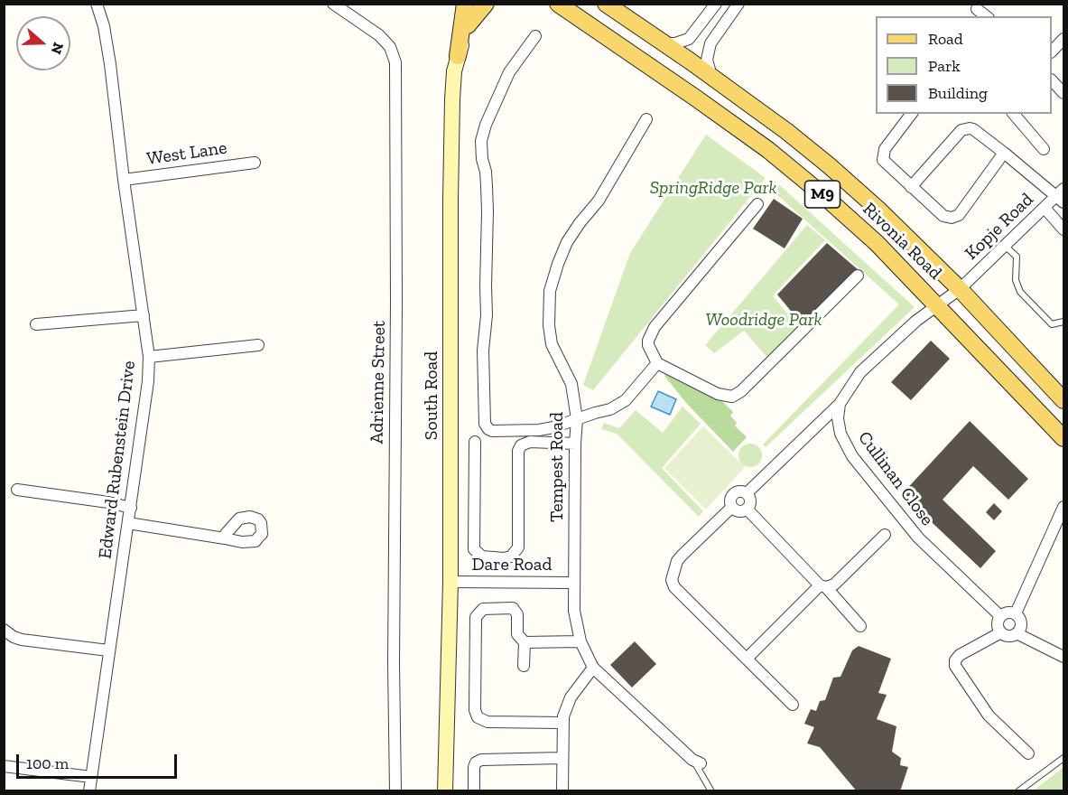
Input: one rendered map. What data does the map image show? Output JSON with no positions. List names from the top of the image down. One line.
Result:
{"streets":{"main road":["M9","Rivonia Road"],"street":["West Lane","Kopje Road","Adrienne Street","South Road","Edward Rubenstein Drive","Tempest Road","Cullinan Close","Dare Road"]},"crossings":[["West Lane","Edward Rubenstein Drive"],["Kopje Road","Rivonia Road"],["South Road","Dare Road"],["Tempest Road","Dare Road"]],"parks":["SpringRidge Park","Woodridge Park"],"legend":["Road","Park","Building"],"scale_bar":"100 m","north":"right"}
